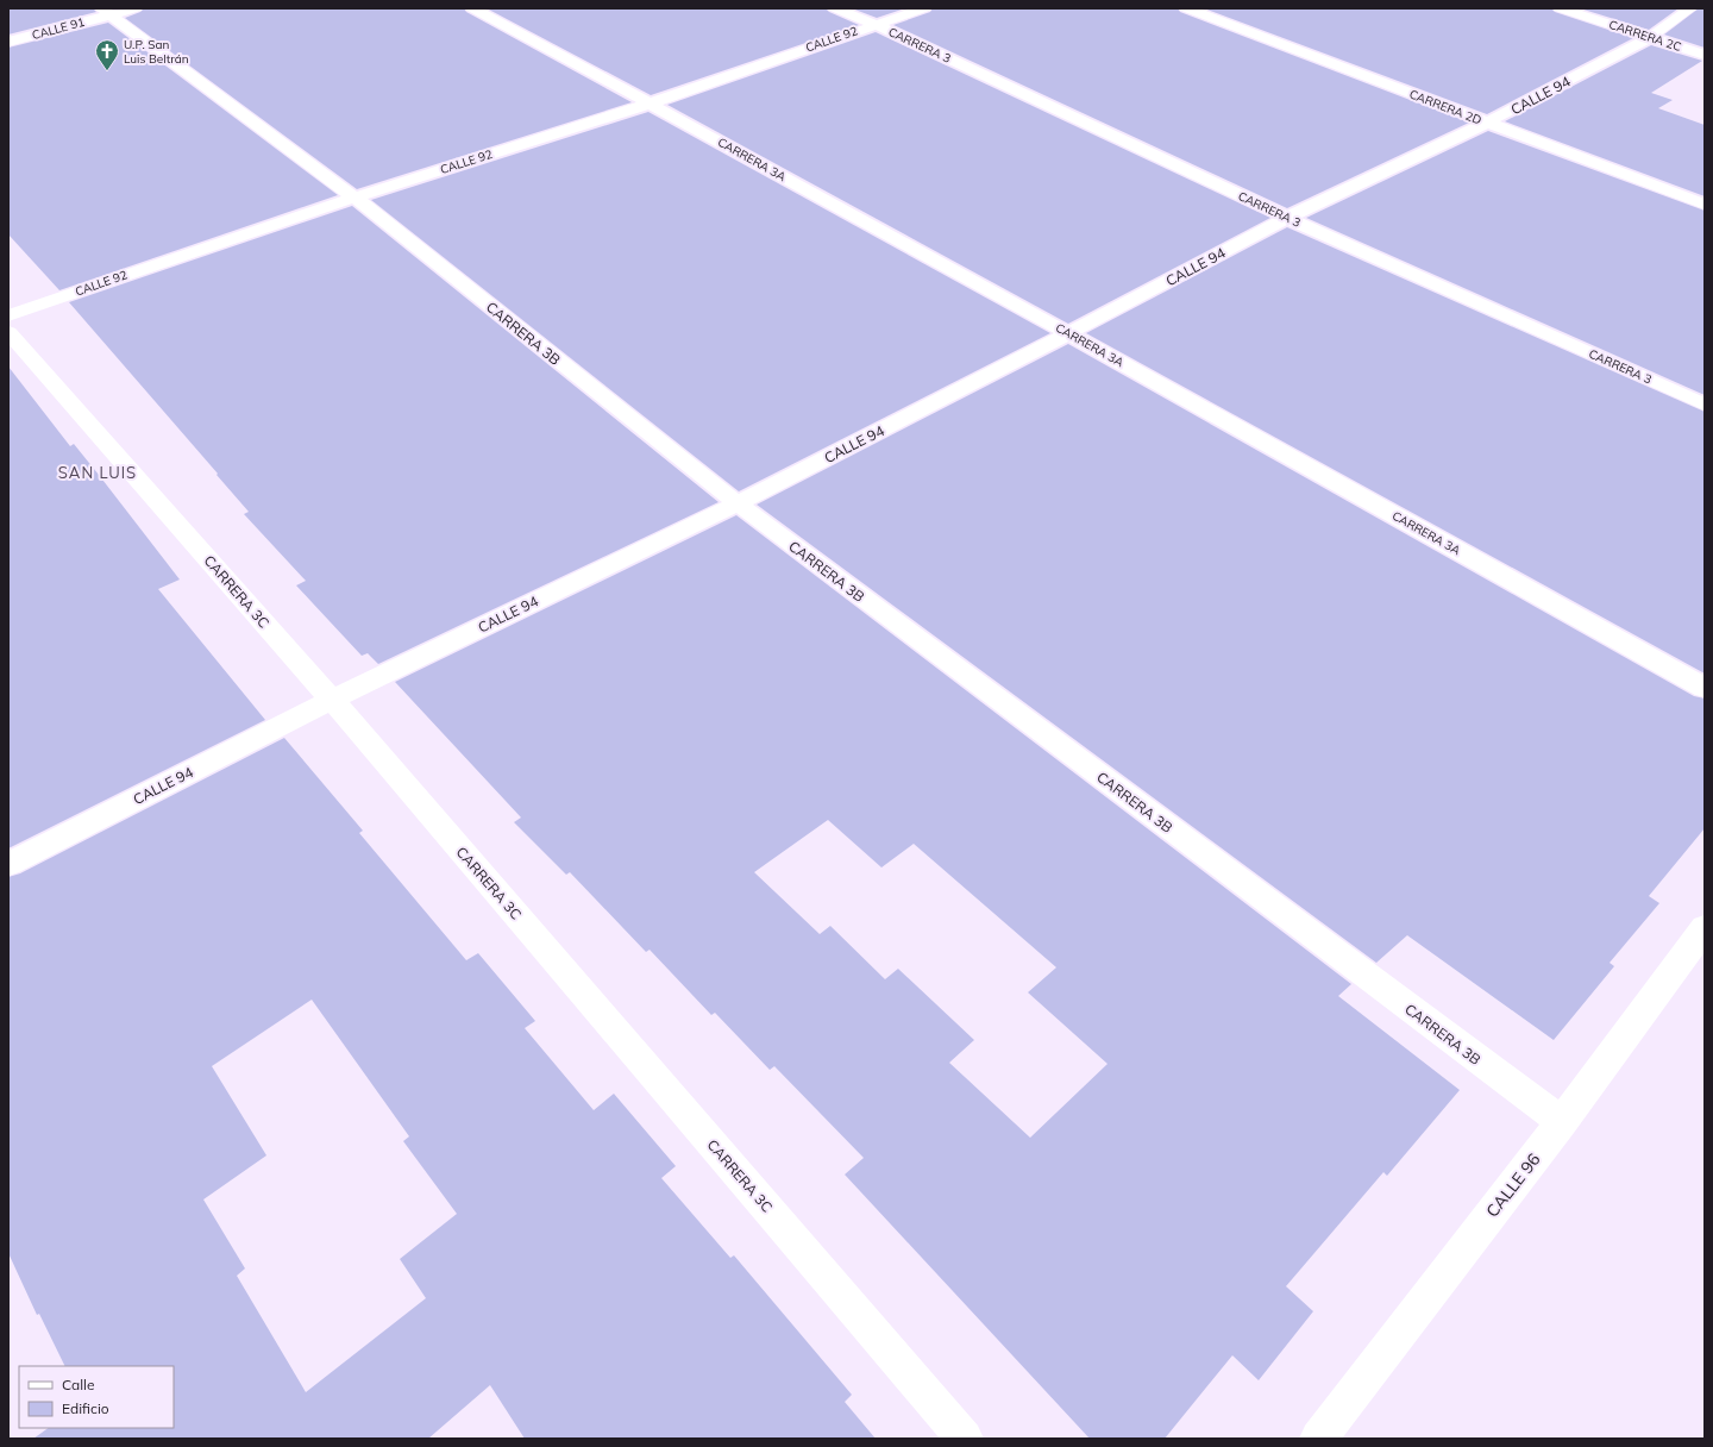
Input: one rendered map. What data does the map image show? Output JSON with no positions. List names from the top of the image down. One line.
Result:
{"streets":{"street":["CALLE 91","CARRERA 2C","CALLE 92","CARRERA 3","CALLE 94","CARRERA 2D","CARRERA 3A","CARRERA 3B","CARRERA 3C","CALLE 96"]},"crossings":[["CALLE 91","CARRERA 3B"],["CARRERA 2C","CALLE 94"],["CALLE 92","CARRERA 3"],["CALLE 92","CARRERA 3A"],["CALLE 92","CARRERA 3B"],["CARRERA 3","CALLE 94"],["CALLE 94","CARRERA 2D"],["CALLE 94","CARRERA 3A"],["CALLE 94","CARRERA 3B"],["CALLE 94","CARRERA 3C"],["CARRERA 3B","CALLE 96"]],"districts":["SAN LUIS"],"places":{"church":["U.P. San Luis Beltrán"]},"legend":["Calle","Edificio"]}
